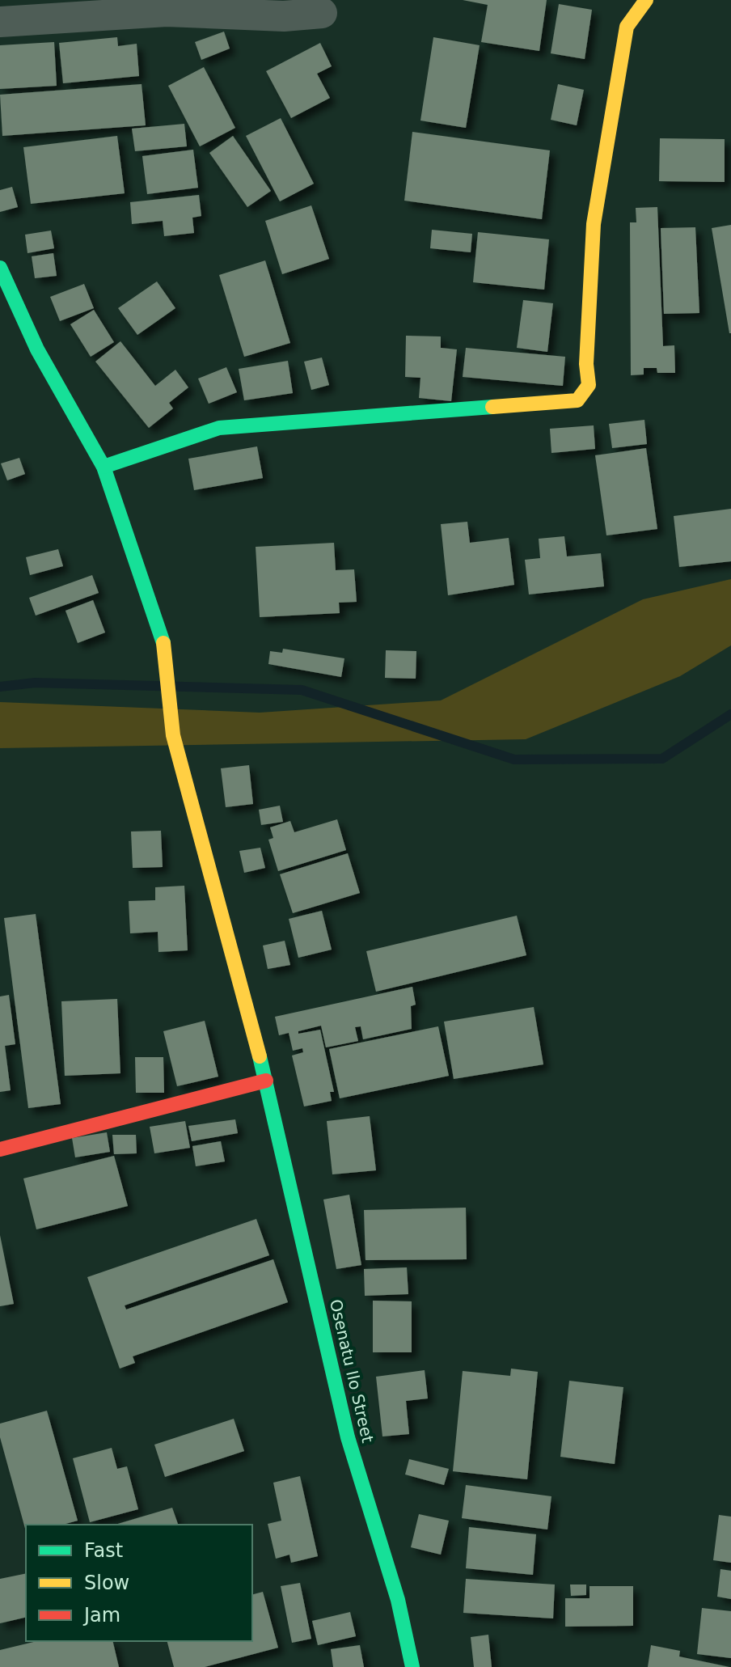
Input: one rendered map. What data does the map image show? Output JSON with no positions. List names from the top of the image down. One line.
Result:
{"streets":{"street":["Osenatu Ilo Street"]},"legend":["Fast","Slow","Jam"]}
